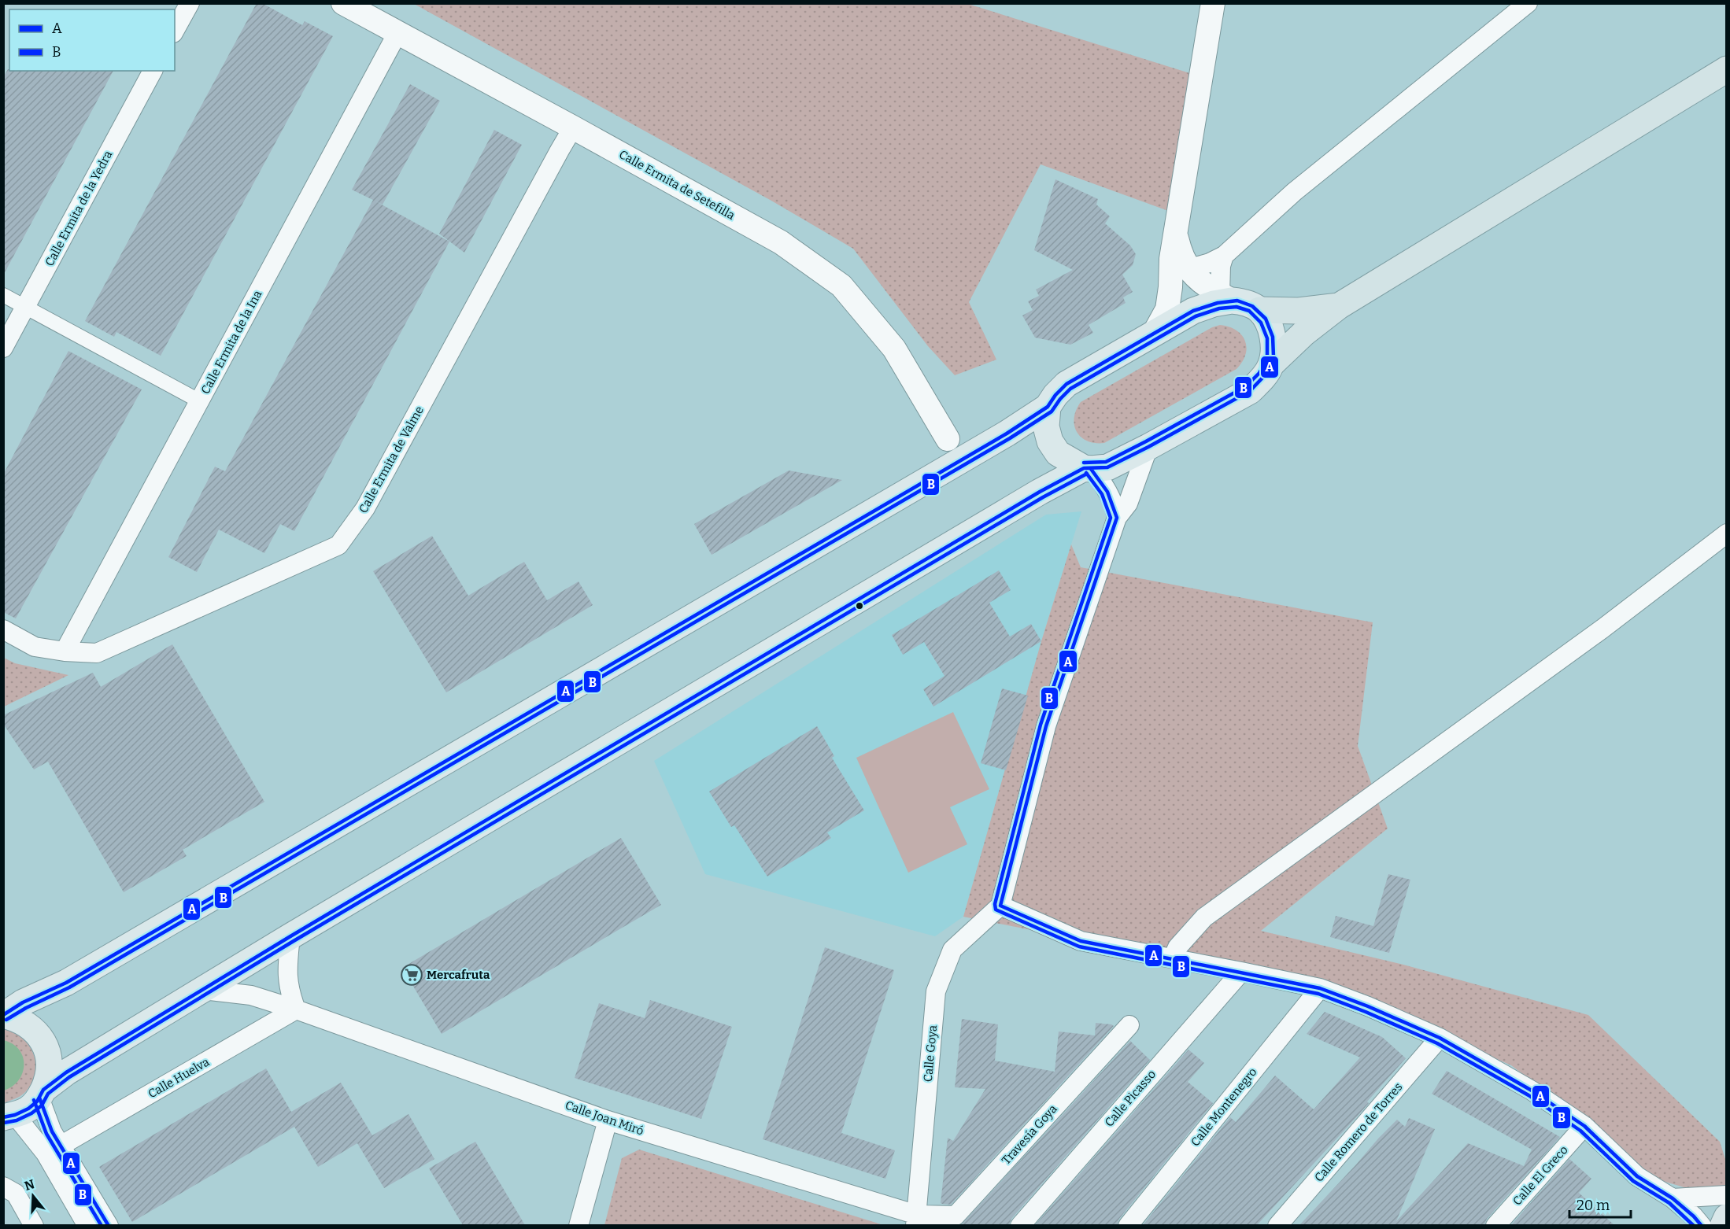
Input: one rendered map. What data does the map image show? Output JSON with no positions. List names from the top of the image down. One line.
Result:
{"streets":{"street":["Calle Ermita de Setefilla","Calle Ermita de la Yedra","Calle Ermita de la Ina","Calle Ermita de Valme","Calle Goya","Calle Huelva","Calle Picasso","Calle Montenegro","Calle Joan Miró","Calle Romero de Torres","Travesía Goya","Calle El Greco"]},"crossings":[["Calle Ermita de Setefilla","Calle Ermita de la Ina"],["Calle Ermita de Setefilla","Calle Ermita de Valme"],["Calle Ermita de la Ina","Calle Ermita de Valme"],["Calle Goya","Calle Joan Miró"],["Calle Goya","Travesía Goya"],["Calle Huelva","Calle Joan Miró"],["Calle Joan Miró","Travesía Goya"]],"places":{"supermarket":["Mercafruta"]},"lines":["transit line A","transit line B"],"legend":["A","B"],"scale_bar":"20 m","north":"top"}
